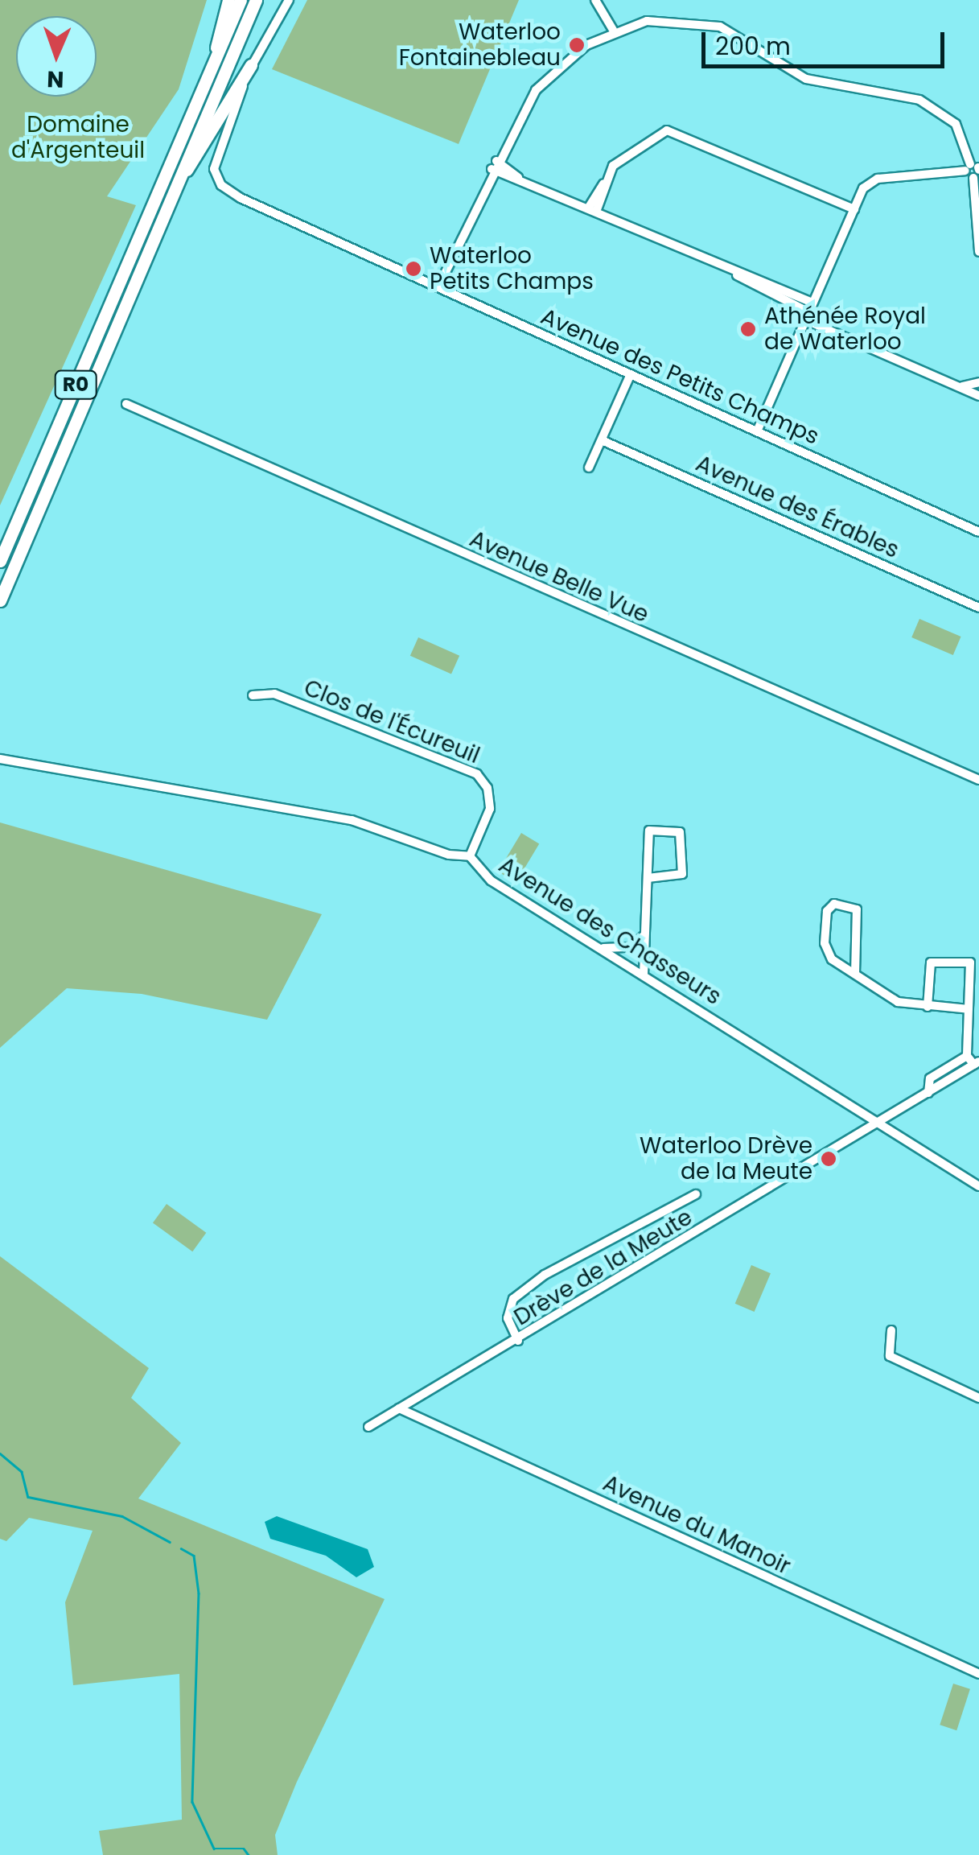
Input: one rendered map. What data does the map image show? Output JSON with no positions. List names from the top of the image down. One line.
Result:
{"streets":{"highway":["R0"],"street":["Avenue des Petits Champs","Avenue des Érables","Avenue Belle Vue","Clos de l'Écureuil","Avenue des Chasseurs","Drève de la Meute","Avenue du Manoir"]},"crossings":[["Clos de l'Écureuil","Avenue des Chasseurs"],["Avenue des Chasseurs","Drève de la Meute"],["Drève de la Meute","Avenue du Manoir"]],"parks":["Domaine d'Argenteuil"],"places":["Waterloo Fontainebleau","Waterloo Petits Champs","Athénée Royal de Waterloo","Waterloo Drève de la Meute"],"scale_bar":"200 m","north":"bottom"}
